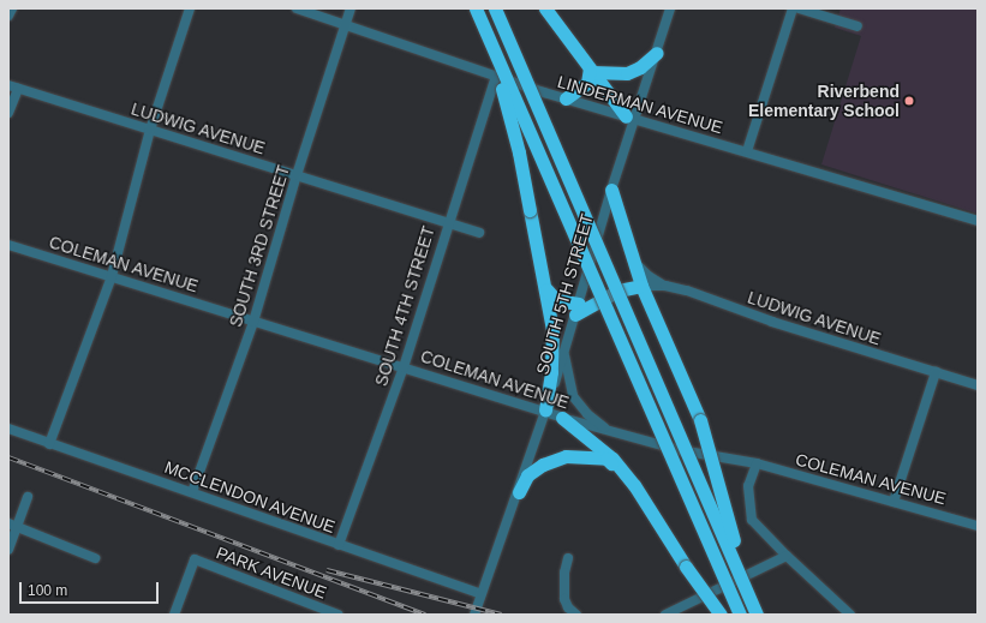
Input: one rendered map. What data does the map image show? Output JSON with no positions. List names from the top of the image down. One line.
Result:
{"streets":{"street":["LINDERMAN AVENUE","LUDWIG AVENUE","SOUTH 3RD STREET","COLEMAN AVENUE","SOUTH 5TH STREET","SOUTH 4TH STREET","MCCLENDON AVENUE","PARK AVENUE"]},"crossings":[["LINDERMAN AVENUE","SOUTH 3RD STREET"],["LINDERMAN AVENUE","SOUTH 5TH STREET"],["LINDERMAN AVENUE","SOUTH 4TH STREET"],["LUDWIG AVENUE","SOUTH 3RD STREET"],["LUDWIG AVENUE","SOUTH 4TH STREET"],["SOUTH 3RD STREET","COLEMAN AVENUE"],["SOUTH 3RD STREET","MCCLENDON AVENUE"],["COLEMAN AVENUE","SOUTH 5TH STREET"],["COLEMAN AVENUE","SOUTH 4TH STREET"],["SOUTH 5TH STREET","MCCLENDON AVENUE"],["SOUTH 4TH STREET","MCCLENDON AVENUE"]],"places":["Riverbend Elementary School"],"scale_bar":"100 m"}
